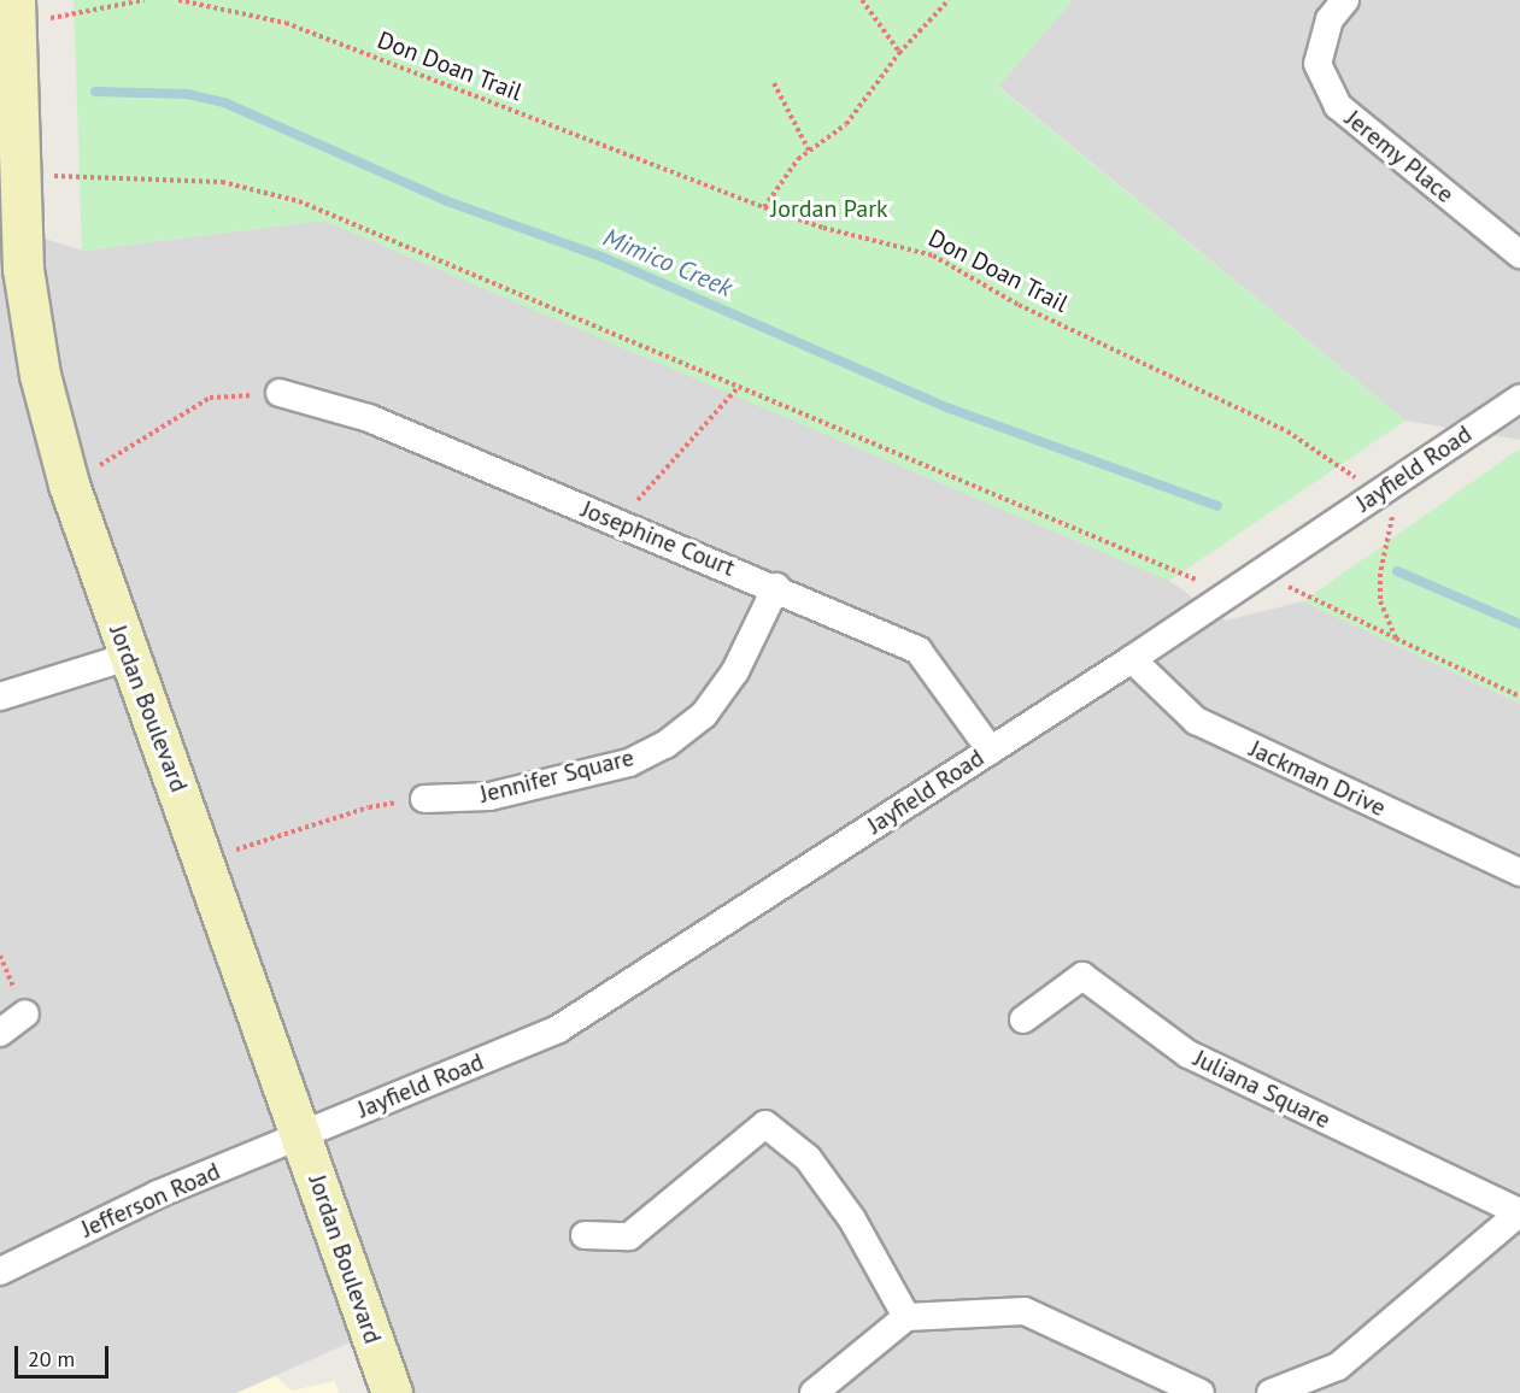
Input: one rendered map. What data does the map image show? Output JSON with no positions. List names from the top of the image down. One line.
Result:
{"streets":{"street":["Jeremy Place","Jayfield Road","Josephine Court","Jordan Boulevard","Jennifer Square","Jackman Drive","Juliana Square","Jefferson Road"],"path":["Don Doan Trail"]},"crossings":[["Don Doan Trail","Jayfield Road"],["Jayfield Road","Josephine Court"],["Jayfield Road","Jordan Boulevard"],["Jayfield Road","Jackman Drive"],["Jayfield Road","Jefferson Road"],["Josephine Court","Jennifer Square"],["Jordan Boulevard","Jefferson Road"]],"water":["Mimico Creek"],"parks":["Jordan Park"],"scale_bar":"20 m"}
